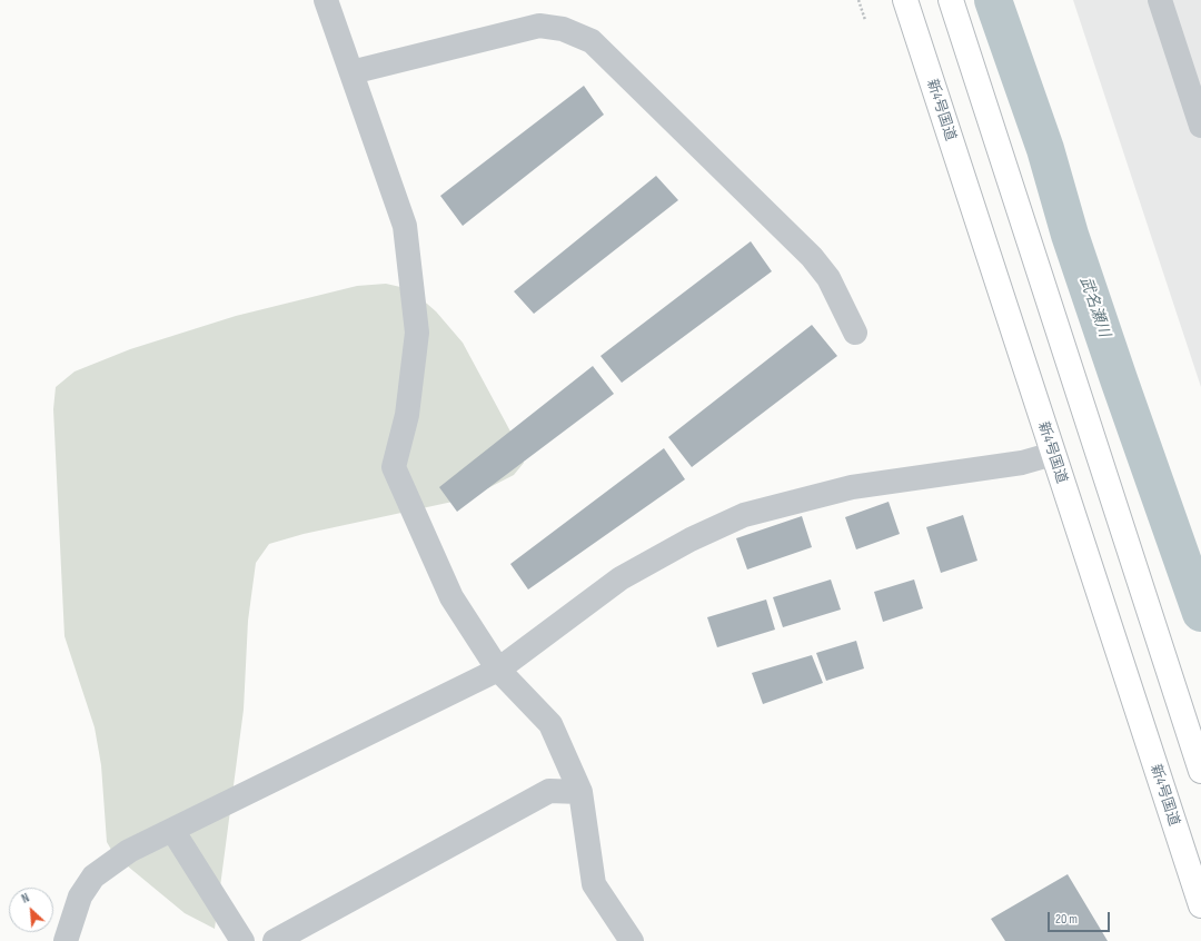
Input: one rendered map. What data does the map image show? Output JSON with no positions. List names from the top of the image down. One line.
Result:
{"streets":{"highway":["新4号国道"]},"water":["武名瀬川"],"scale_bar":"20 m","north":"top left"}
